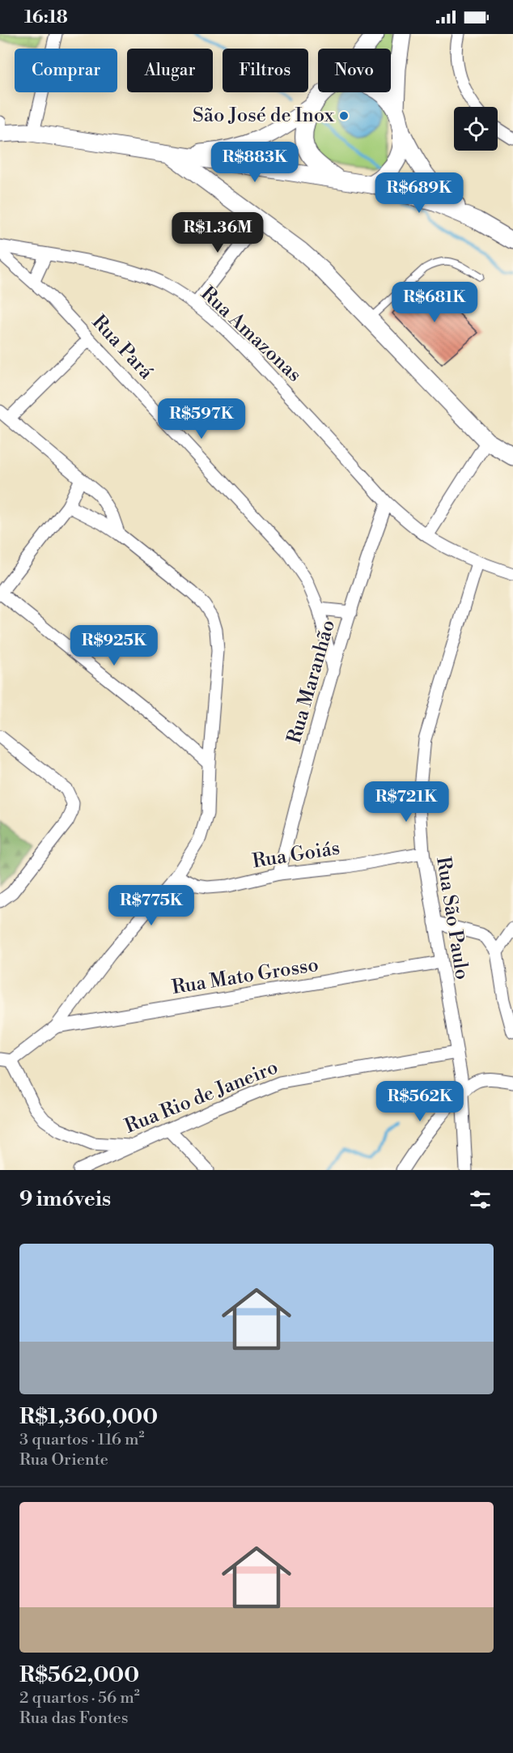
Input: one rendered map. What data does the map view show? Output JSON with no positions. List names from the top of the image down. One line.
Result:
{"streets":{"street":["Rua Amazonas","Rua Pará","Rua Maranhão","Rua Goiás","Rua São Paulo","Rua Mato Grosso","Rua Rio de Janeiro"]},"crossings":[["Rua Amazonas","Rua Maranhão"],["Rua Amazonas","Rua São Paulo"],["Rua Pará","Rua Maranhão"],["Rua Maranhão","Rua Goiás"],["Rua Goiás","Rua São Paulo"],["Rua São Paulo","Rua Mato Grosso"],["Rua São Paulo","Rua Rio de Janeiro"]],"places":["São José de Inox"],"page":{"status":"16:18","chip":["Comprar","Alugar","Filtros","Novo"],"price":["R$883K","R$689K","R$1.36M","R$681K","R$597K","R$925K","R$721K","R$775K","R$562K"],"heading":"9 imóveis","list":[{"name":"R$1,360,000","note":"3 quartos · 116 m² · Rua Oriente"},{"name":"R$562,000","note":"2 quartos · 56 m² · Rua das Fontes"}]}}
